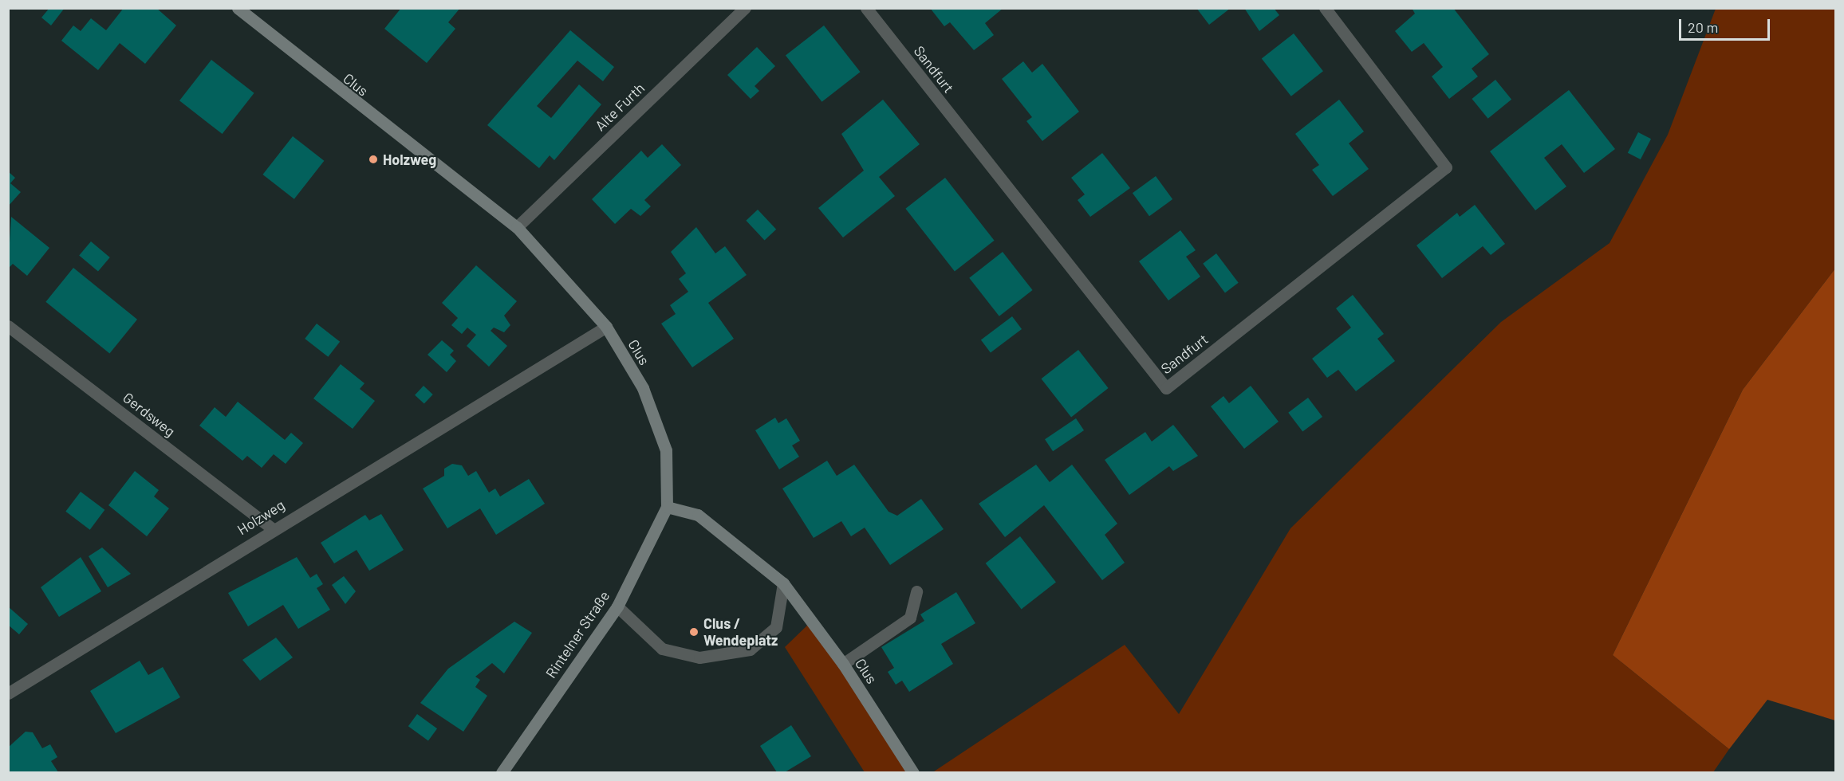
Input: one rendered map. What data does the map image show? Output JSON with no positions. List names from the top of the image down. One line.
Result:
{"streets":{"main road":["Clus","Rintelner Straße"],"street":["Sandfurt","Alte Furth","Gerdsweg","Holzweg"]},"crossings":[["Clus","Alte Furth"],["Clus","Holzweg"],["Clus","Rintelner Straße"],["Gerdsweg","Holzweg"]],"places":["Holzweg","Clus / Wendeplatz"],"scale_bar":"20 m"}
